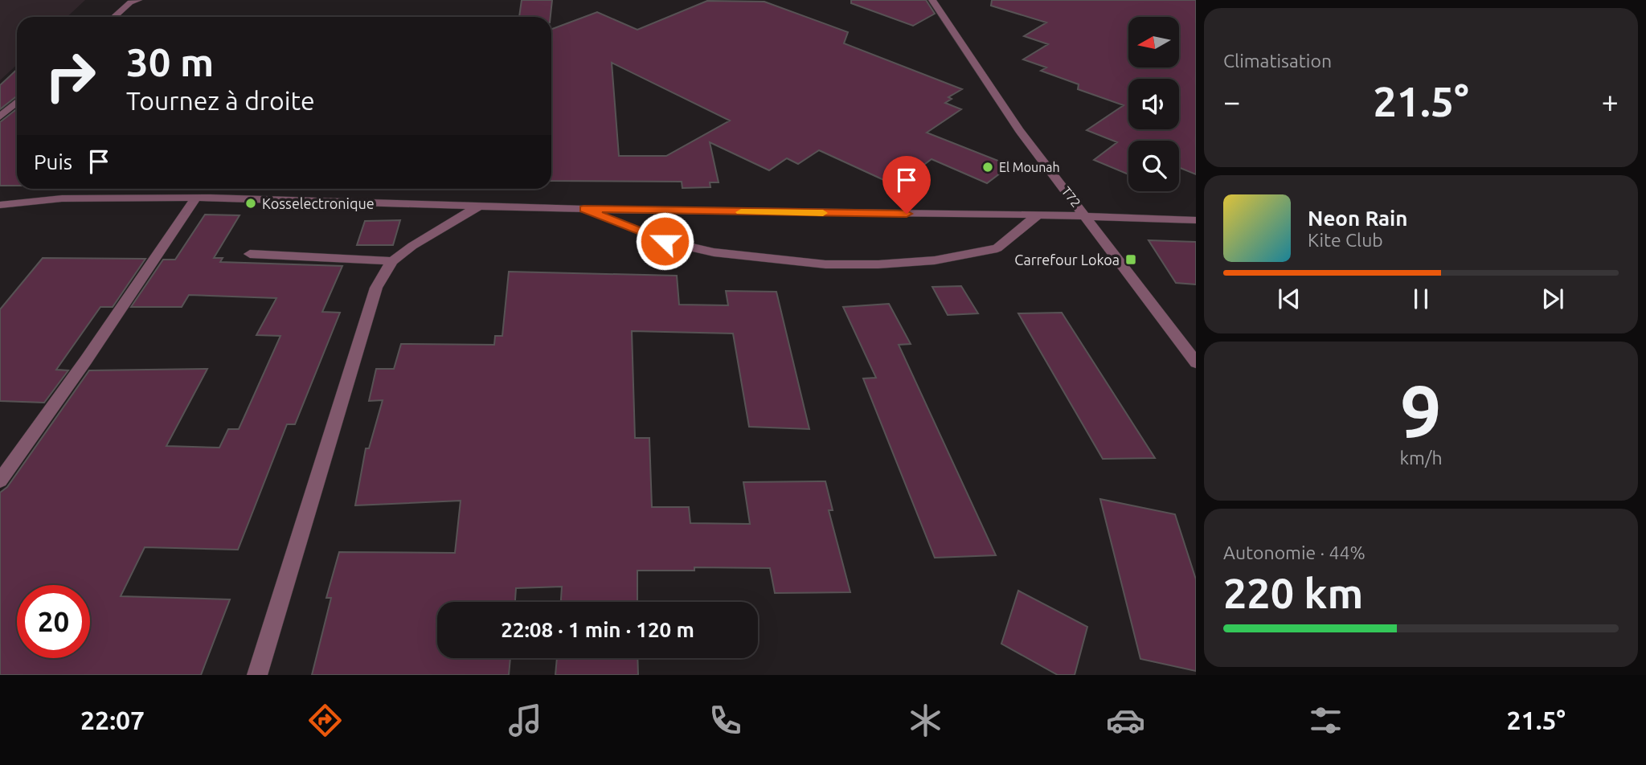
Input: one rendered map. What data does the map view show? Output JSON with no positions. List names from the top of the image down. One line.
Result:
{"streets":{"street":["T72"]},"places":{"other":["El Mounah","Kosselectronique"],"transit":["Carrefour Lokoa"]},"north":"left","page":{"tile":["Climatisation",["9","km/h"],["Autonomie · 44%","220 km"]],"turn":["30 m","Tournez à droite"],"heat":["−","21.5°","+"],"then":"Puis","song":["Neon Rain","Kite Club"],"limit":"20","trip":"22:08 · 1 min · 120 m","tabs":["22:07","21.5°"]}}
